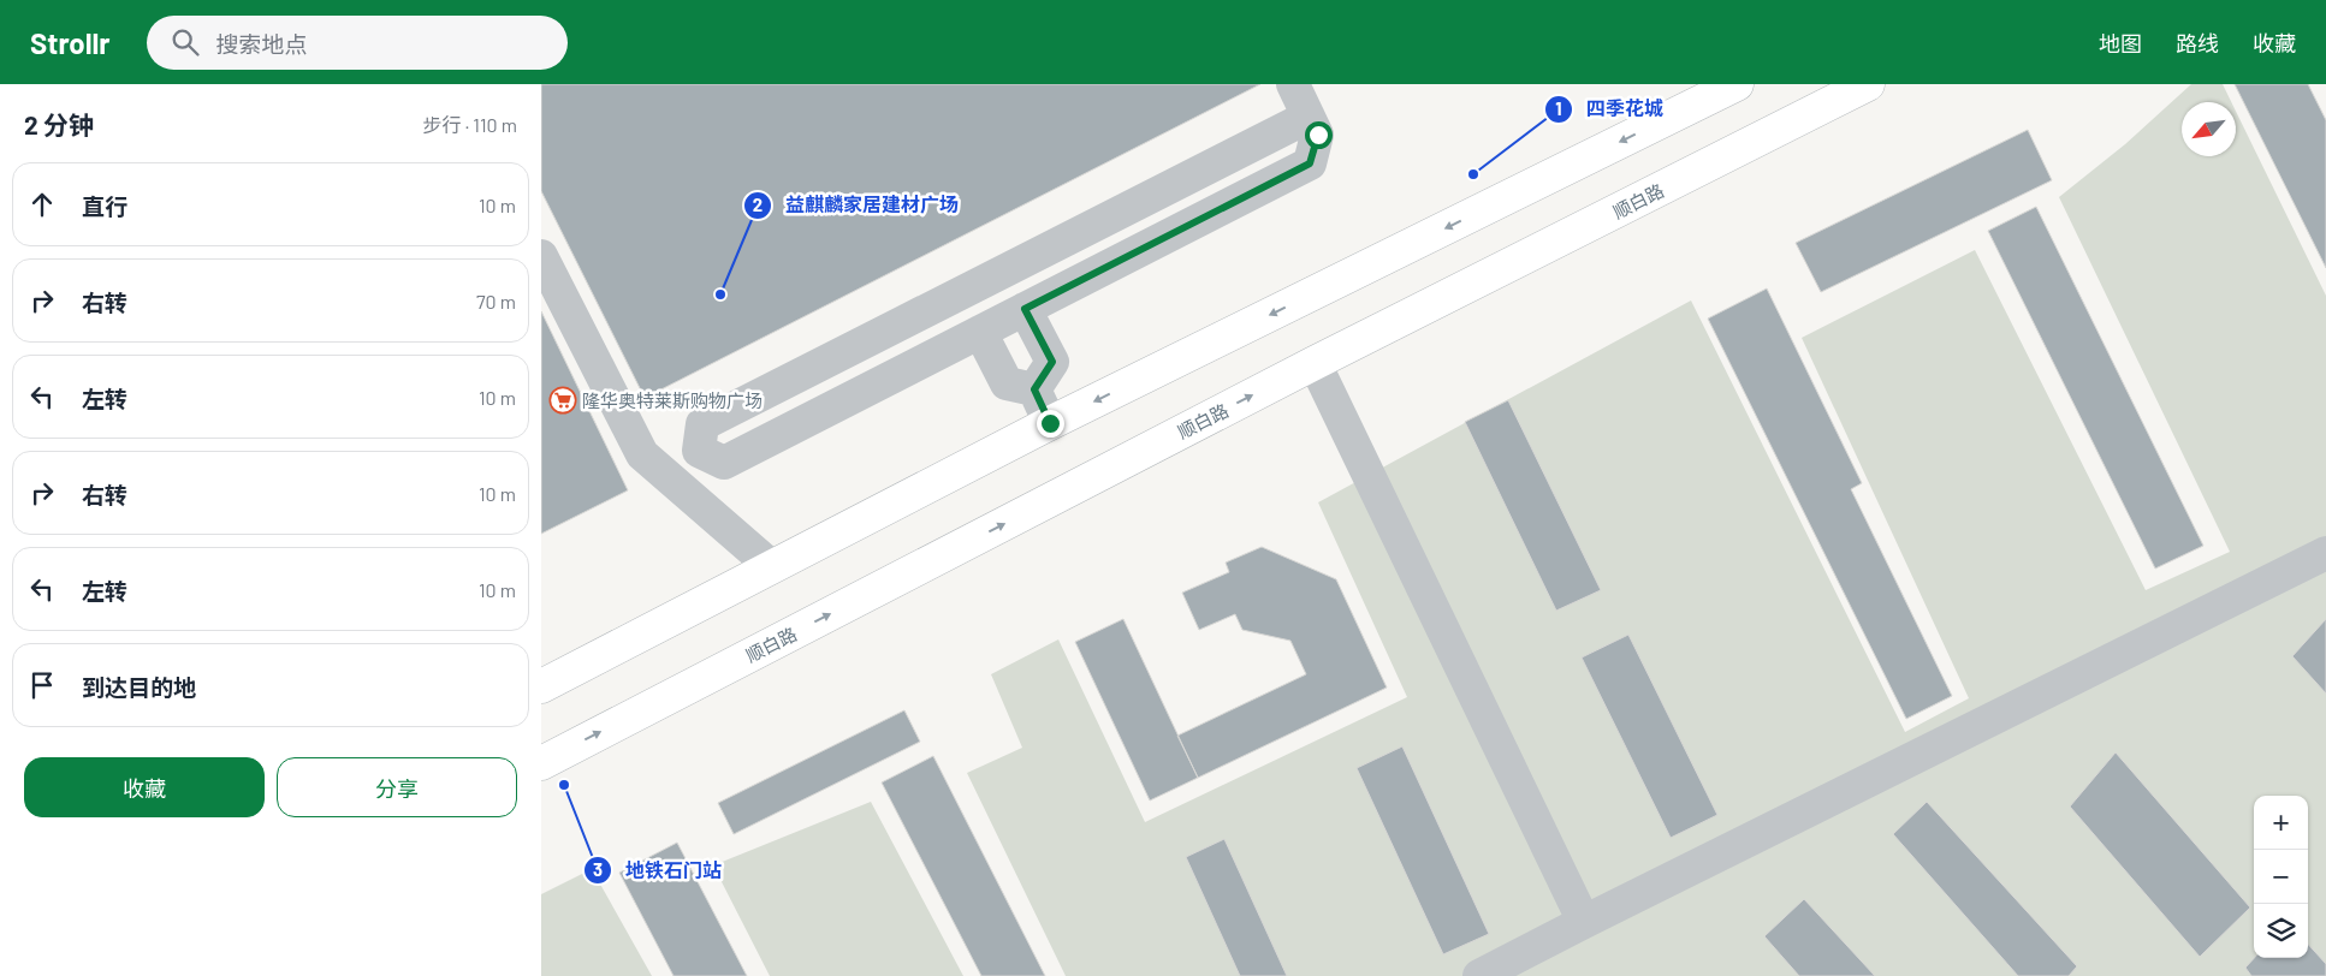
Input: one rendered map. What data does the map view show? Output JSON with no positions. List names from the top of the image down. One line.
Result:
{"streets":{"main road":["顺白路"]},"places":{"other":["四季花城","益麒麟家居建材广场","地铁石门站"],"supermarket":["隆华奥特莱斯购物广场"]},"north":"bottom left","page":{"header":"Strollr","search":"搜索地点","nav":["地图","路线","收藏"],"heading":["2 分钟","步行 · 110 m"],"list":[["直行","10 m"],["右转","70 m"],["左转","10 m"],["右转","10 m"],["左转","10 m"],"到达目的地"],"buttons":["收藏","分享"],"map_buttons":["+","−"]}}
